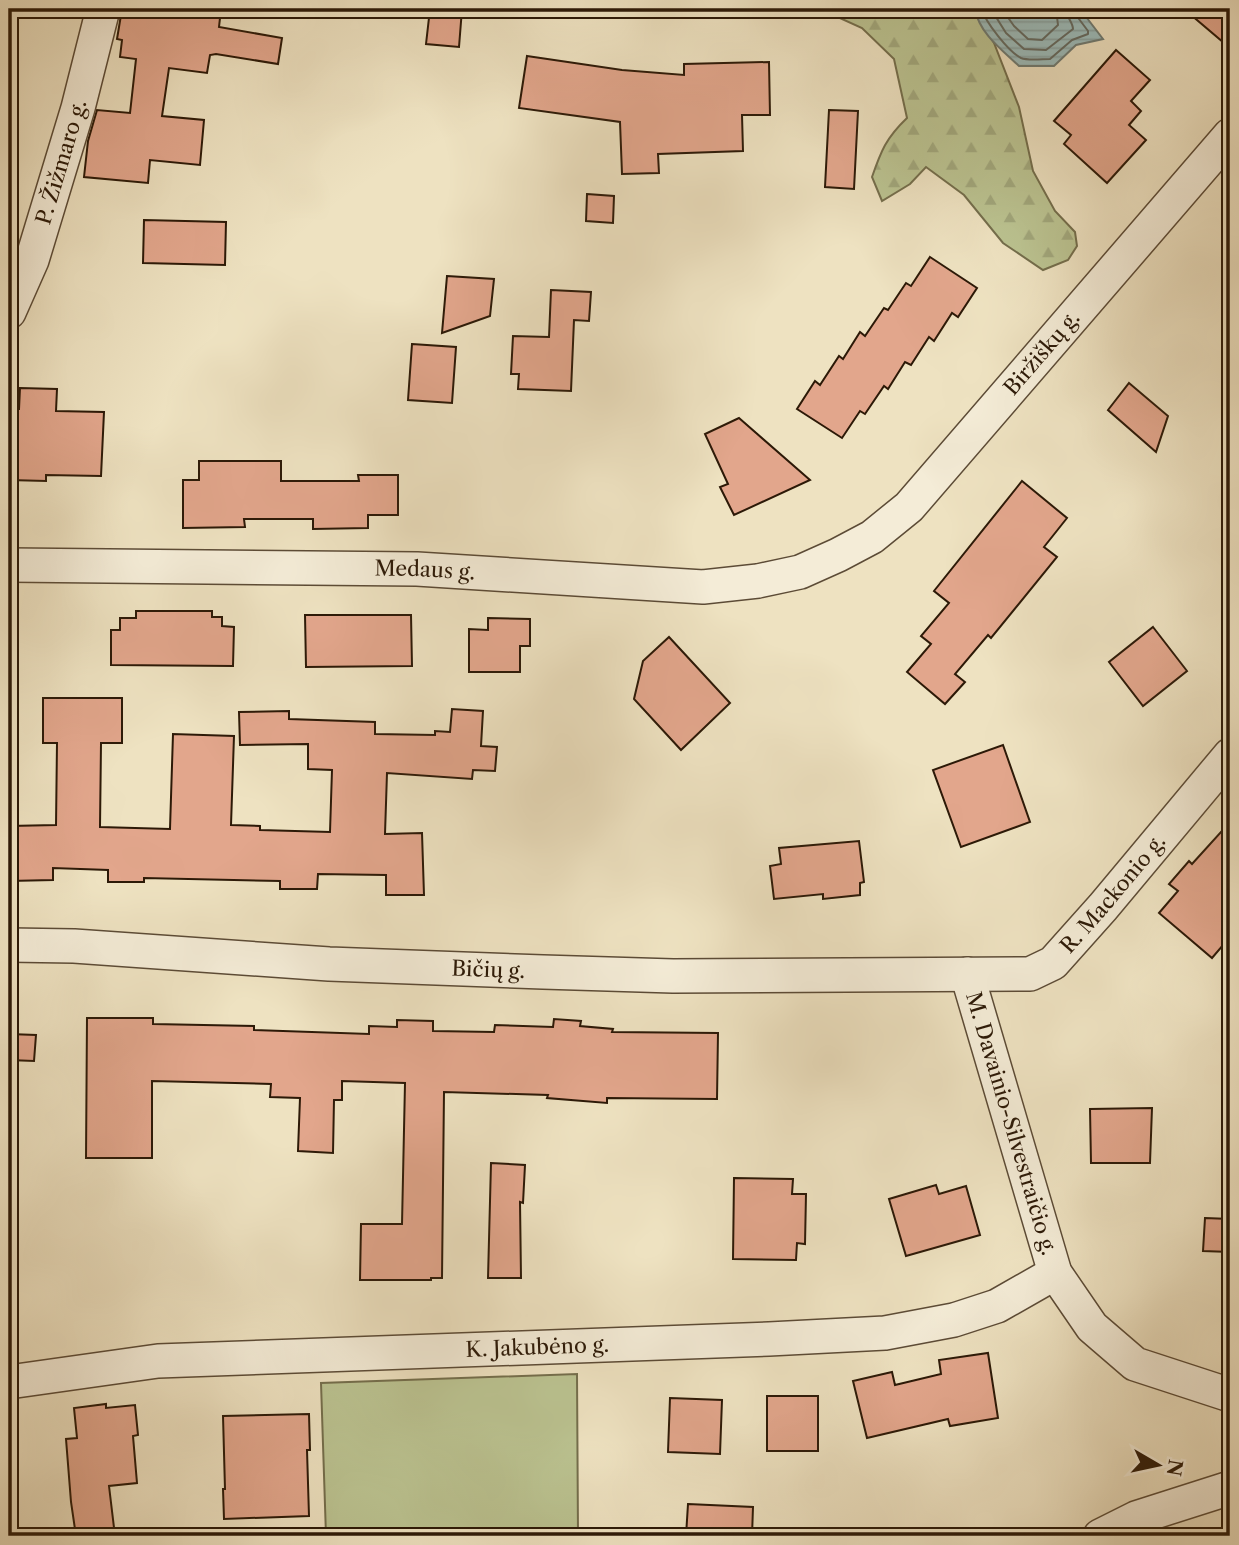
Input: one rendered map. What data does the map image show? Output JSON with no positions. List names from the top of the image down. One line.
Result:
{"streets":{"street":["P. Žižmaro g.","Biržiškų g.","Medaus g.","R. Mackonio g.","Bičių g.","M. Davainio-Silvestraičio g.","K. Jakubėno g."]},"crossings":[["Biržiškų g.","Medaus g."],["R. Mackonio g.","Bičių g."],["R. Mackonio g.","M. Davainio-Silvestraičio g."],["Bičių g.","M. Davainio-Silvestraičio g."],["M. Davainio-Silvestraičio g.","K. Jakubėno g."]],"north":"right"}
